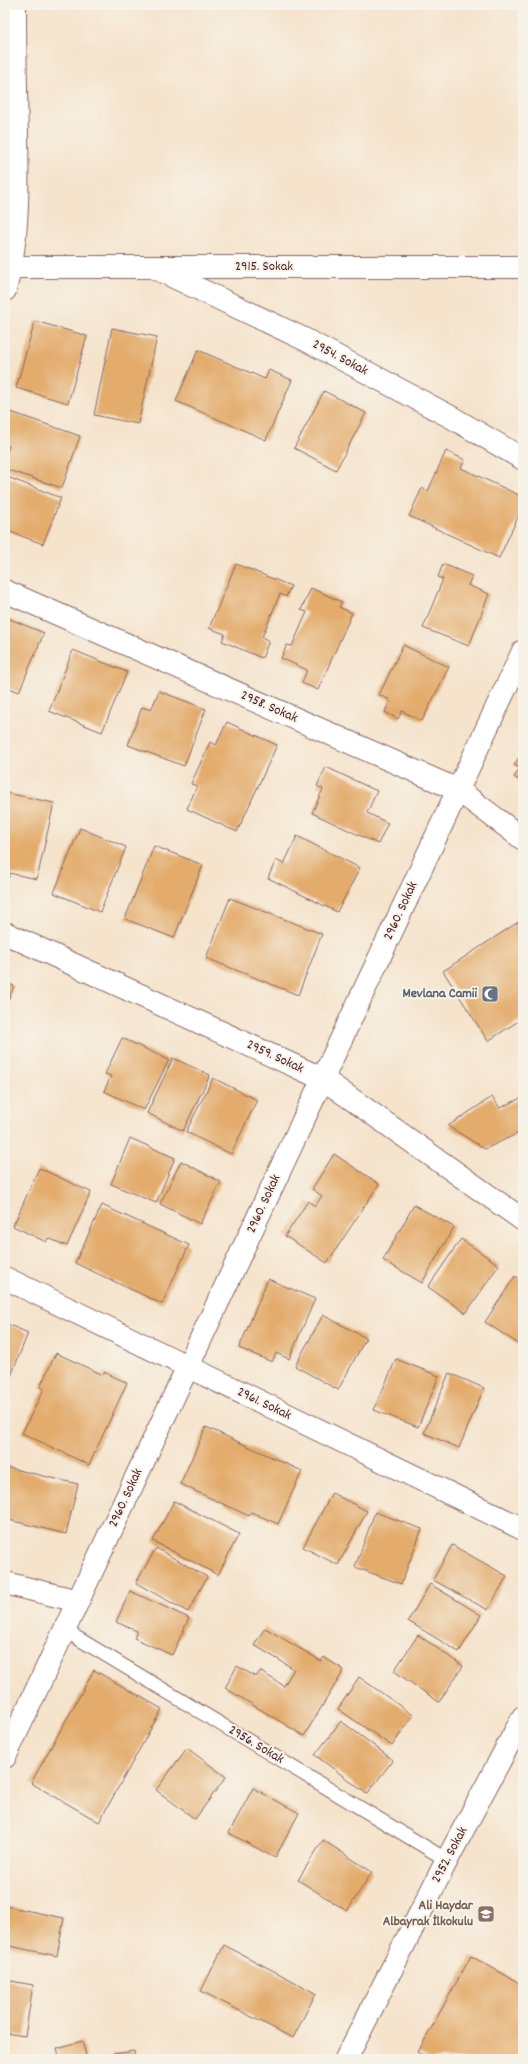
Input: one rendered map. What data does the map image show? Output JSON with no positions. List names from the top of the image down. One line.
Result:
{"streets":{"street":["2915. Sokak","2954. Sokak","2958. Sokak","2960. Sokak","2959. Sokak","2961. Sokak","2952. Sokak"],"lane":["2956. Sokak"]},"crossings":[["2915. Sokak","2954. Sokak"],["2958. Sokak","2960. Sokak"],["2960. Sokak","2959. Sokak"],["2960. Sokak","2961. Sokak"],["2960. Sokak","2956. Sokak"],["2956. Sokak","2952. Sokak"]],"places":{"mosque":["Mevlana Camii"],"school or university":["Ali Haydar Albayrak İlkokulu"]}}
